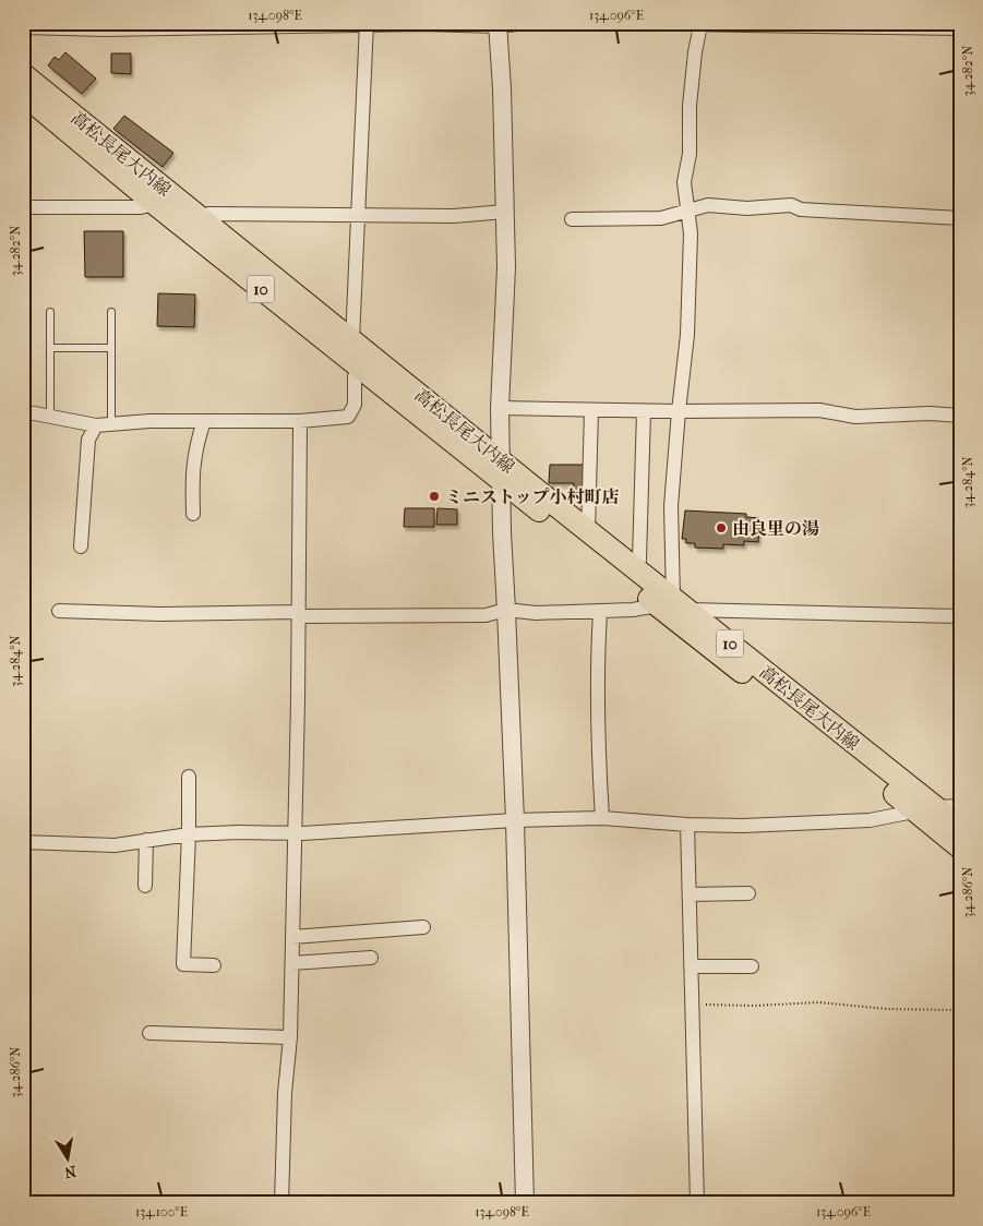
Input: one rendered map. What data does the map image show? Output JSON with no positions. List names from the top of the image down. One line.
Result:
{"streets":{"main road":["高松長尾大内線","10"]},"places":["ミニストップ小村町店","由良里の湯"],"north":"bottom","coordinates":["134.098°E","134.096°E","34.282°N","34.284°N","34.286°N","134.100°E"]}
